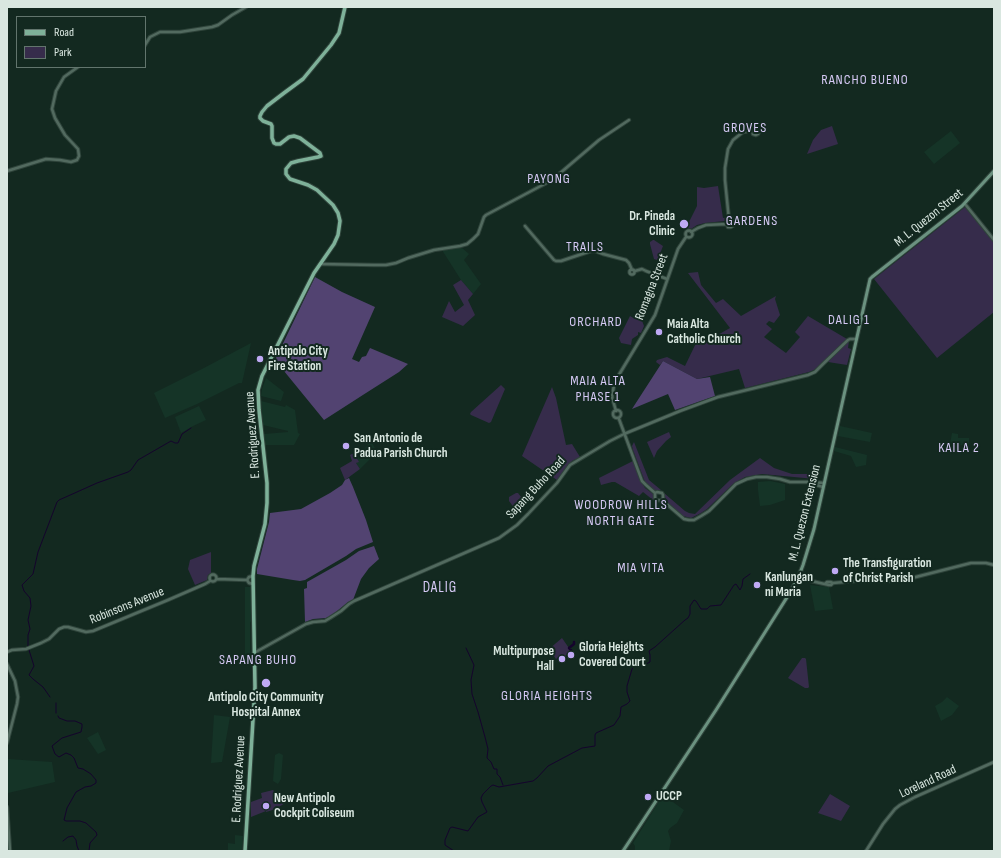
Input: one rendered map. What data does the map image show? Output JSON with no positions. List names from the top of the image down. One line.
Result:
{"streets":{"main road":["M. L. Quezon Street","E. Rodriguez Avenue","M. L. Quezon Extension"],"street":["Romagna Street","Sapang Buho Road","Robinsons Avenue","Loreland Road"]},"crossings":[["M. L. Quezon Street","M. L. Quezon Extension"],["E. Rodriguez Avenue","Sapang Buho Road"],["Sapang Buho Road","M. L. Quezon Extension"]],"districts":["RANCHO BUENO","GROVES","PAYONG","GARDENS","TRAILS","DALIG 1","ORCHARD","MAIA ALTA PHASE 1","KAILA 2","WOODROW HILLS NORTH GATE","MIA VITA","DALIG","SAPANG BUHO","GLORIA HEIGHTS"],"places":["Dr. Pineda Clinic","Maia Alta Catholic Church","Antipolo City Fire Station","San Antonio de Padua Parish Church","The Transfiguration of Christ Parish","Kanlungan ni Maria","Gloria Heights Covered Court","Multipurpose Hall","Antipolo City Community Hospital Annex","UCCP","New Antipolo Cockpit Coliseum"],"legend":["Road","Park"]}
